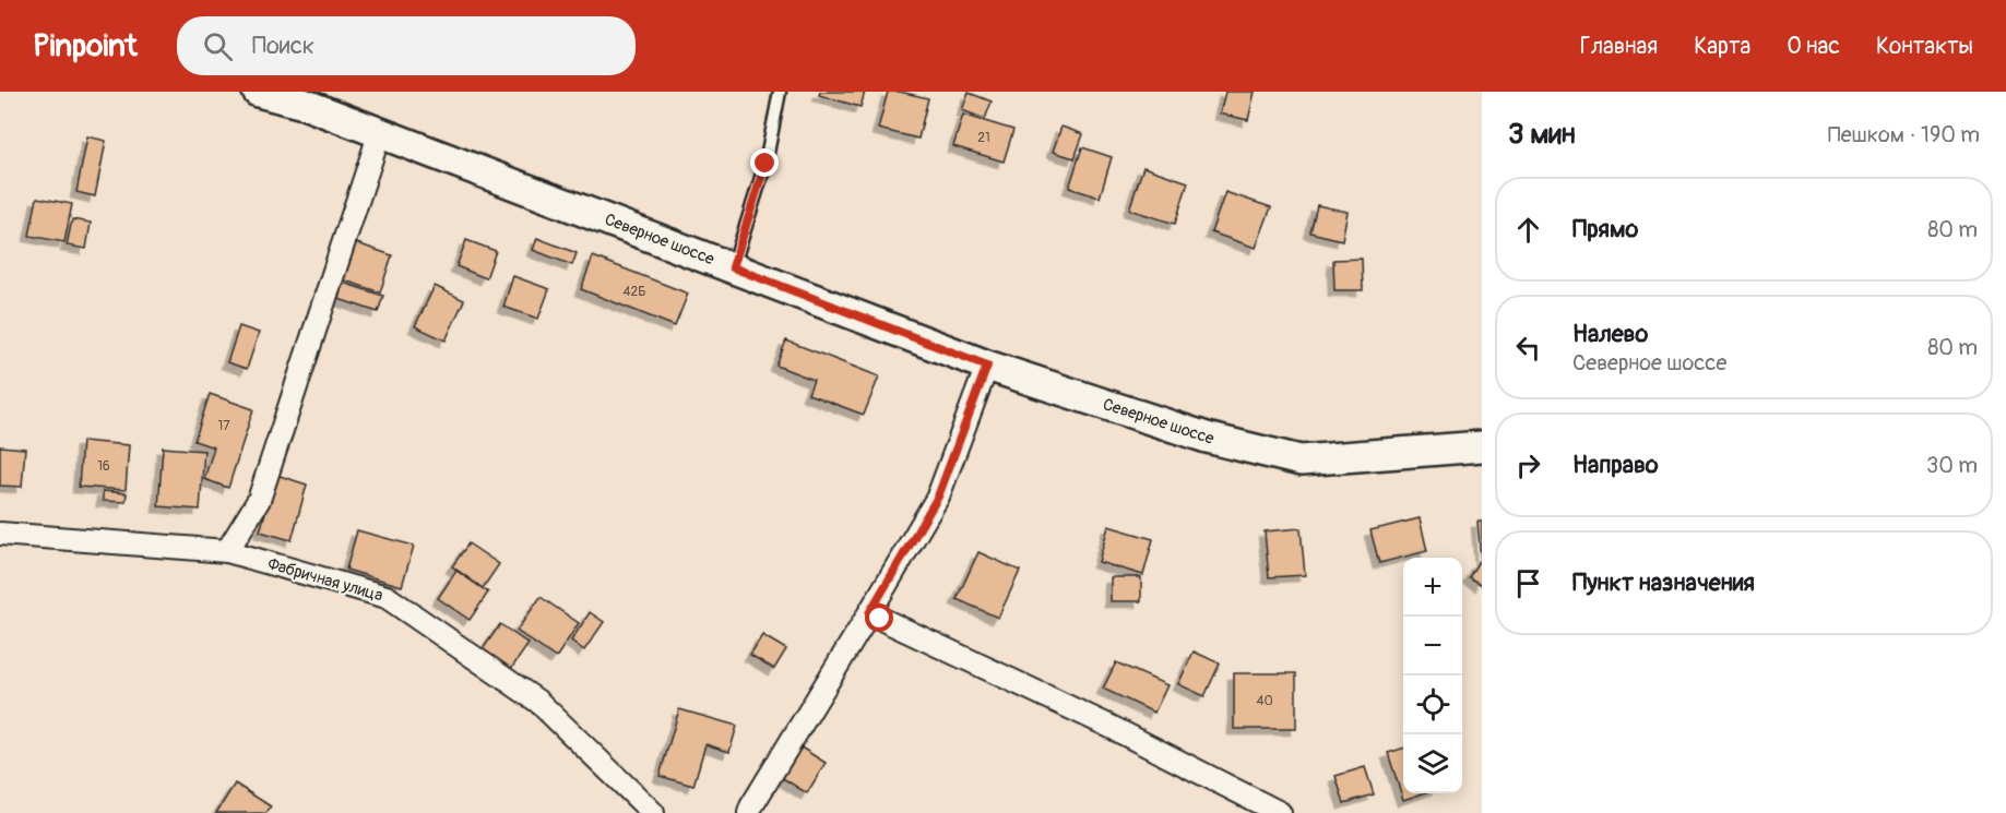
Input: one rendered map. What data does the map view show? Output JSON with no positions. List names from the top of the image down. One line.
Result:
{"streets":{"main road":["Северное шоссе"],"street":["Фабричная улица"]},"house_numbers":["21","42Б","17","16","40"],"page":{"header":"Pinpoint","search":"Поиск","nav":["Главная","Карта","О нас","Контакты"],"heading":["3 мин","Пешком · 190 m"],"list":[["Прямо","80 m"],["Налево","Северное шоссе","80 m"],["Направо","30 m"],"Пункт назначения"],"map_buttons":["+","−"]}}
